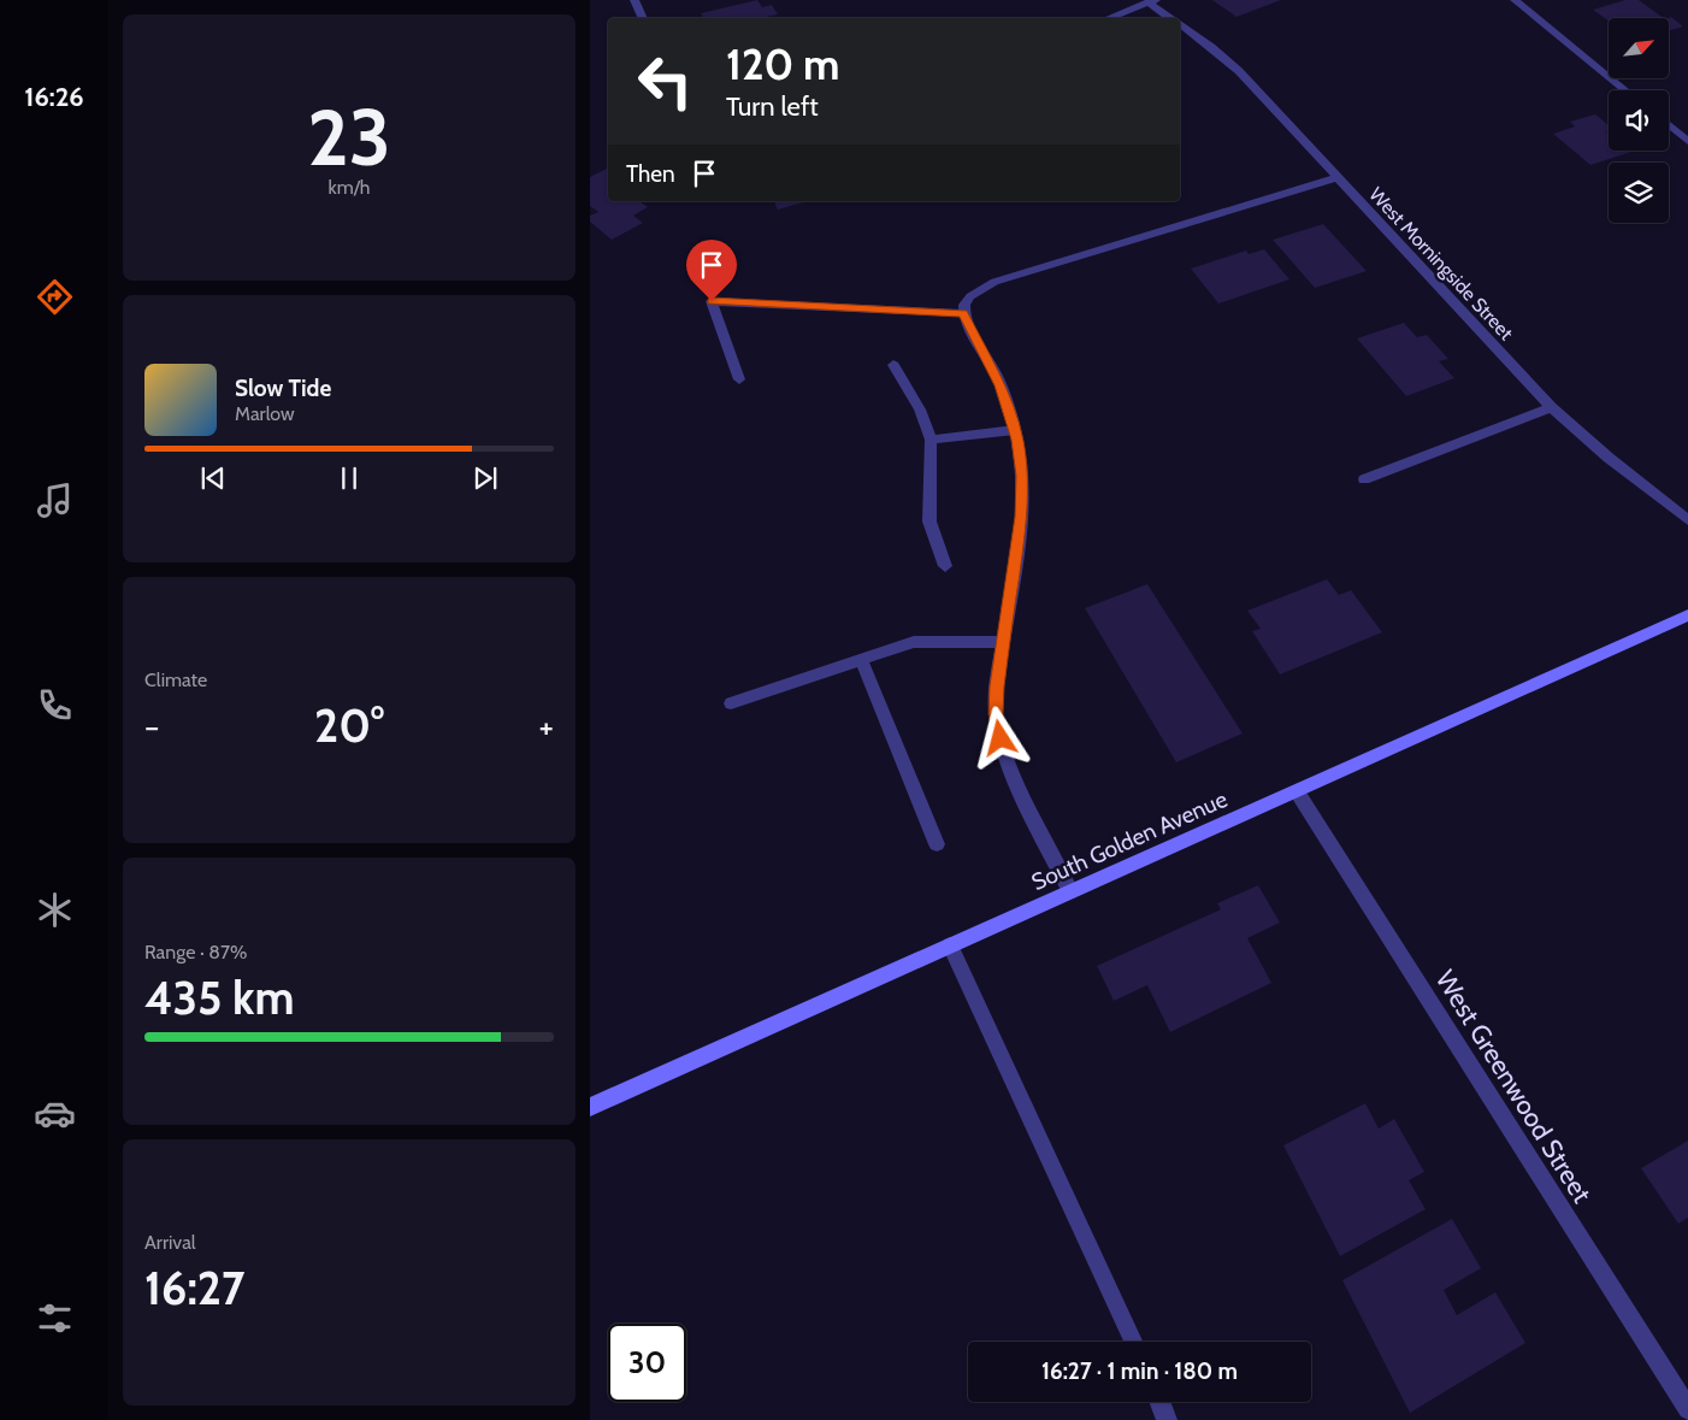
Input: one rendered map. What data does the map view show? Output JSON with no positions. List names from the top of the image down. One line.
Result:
{"streets":{"street":["West Morningside Street","South Golden Avenue","West Greenwood Street"]},"crossings":[["South Golden Avenue","West Greenwood Street"]],"north":"top right","page":{"tabs":"16:26","tile":[["23","km/h"],"Climate",["Range · 87%","435 km"],["Arrival","16:27"]],"turn":["120 m","Turn left"],"then":"Then","song":["Slow Tide","Marlow"],"heat":["−","20°","+"],"limit":"30","trip":"16:27 · 1 min · 180 m"}}
